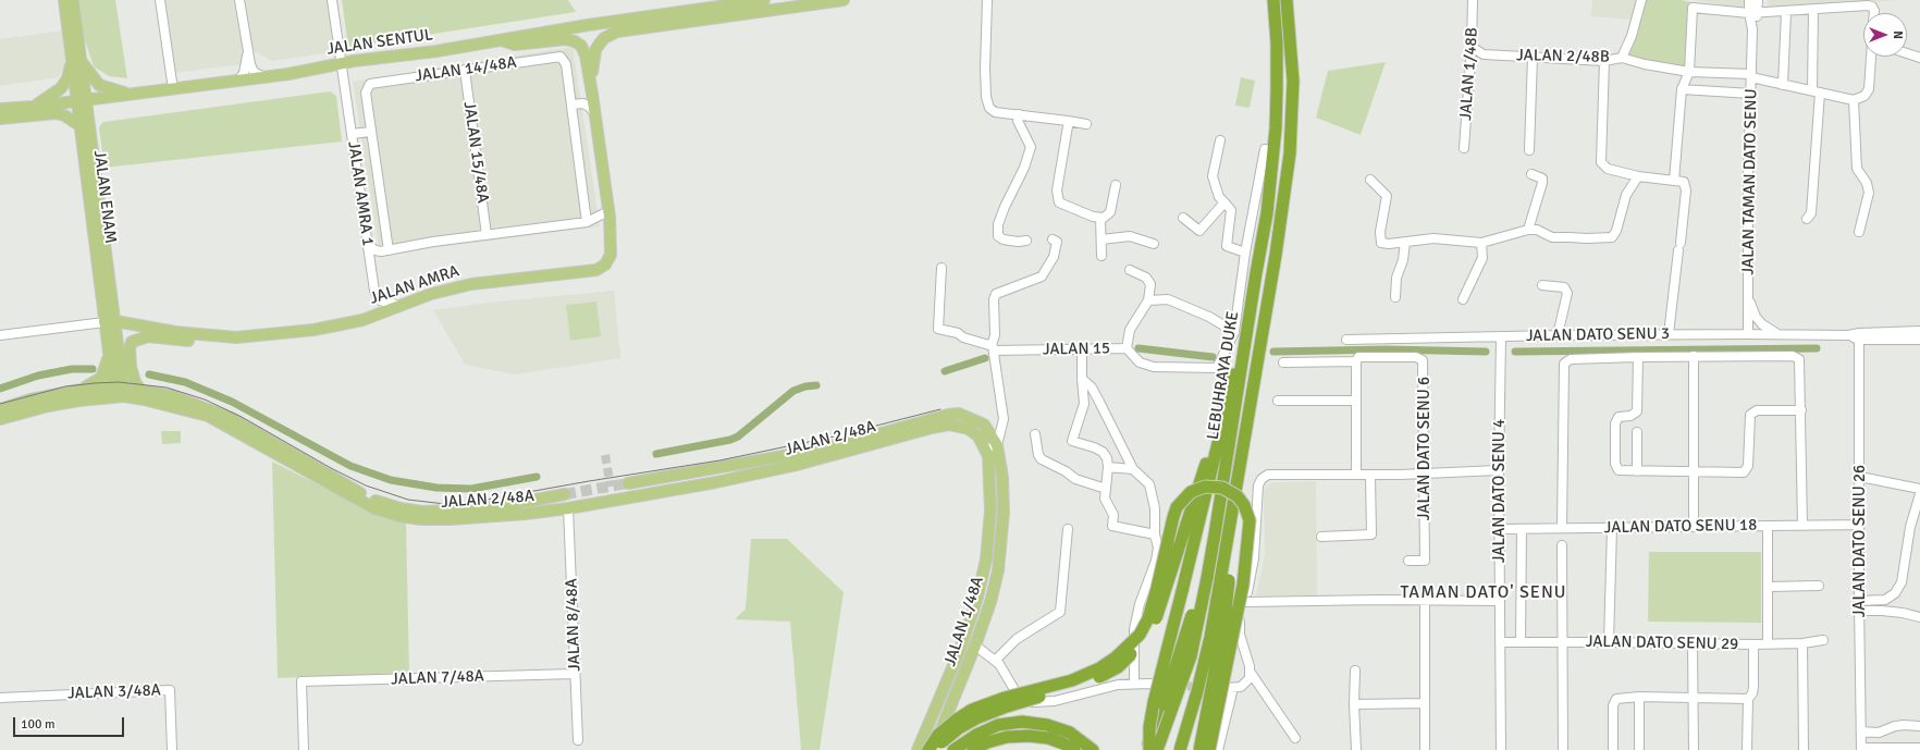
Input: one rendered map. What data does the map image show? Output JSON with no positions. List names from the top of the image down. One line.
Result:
{"streets":{"highway":["LEBUHRAYA DUKE"],"main road":["JALAN SENTUL","JALAN ENAM","JALAN AMRA","JALAN 2/48A","JALAN 1/48A"],"street":["JALAN 2/48B","JALAN 14/48A","JALAN 1/48B","JALAN 15/48A","JALAN TAMAN DATO SENU","JALAN AMRA 1","JALAN DATO SENU 3","JALAN 15","JALAN DATO SENU 6","JALAN DATO SENU 4","JALAN DATO SENU 18","JALAN DATO SENU 26","JALAN 8/48A","JALAN DATO SENU 29","JALAN 7/48A","JALAN 3/48A"]},"crossings":[["JALAN SENTUL","JALAN AMRA 1"],["JALAN SENTUL","JALAN ENAM"],["JALAN 2/48B","JALAN 1/48B"],["JALAN 14/48A","JALAN 15/48A"],["JALAN TAMAN DATO SENU","JALAN DATO SENU 3"],["JALAN AMRA 1","JALAN AMRA"],["JALAN ENAM","JALAN AMRA"],["JALAN ENAM","JALAN 2/48A"],["JALAN DATO SENU 3","JALAN DATO SENU 4"],["JALAN DATO SENU 3","JALAN DATO SENU 26"],["JALAN 15","LEBUHRAYA DUKE"],["JALAN 2/48A","JALAN 1/48A"],["JALAN 2/48A","JALAN 8/48A"],["JALAN DATO SENU 4","JALAN DATO SENU 18"],["JALAN DATO SENU 4","JALAN DATO SENU 29"],["JALAN DATO SENU 18","JALAN DATO SENU 26"],["JALAN 8/48A","JALAN 7/48A"]],"districts":["TAMAN DATO' SENU"],"scale_bar":"100 m","north":"right"}
